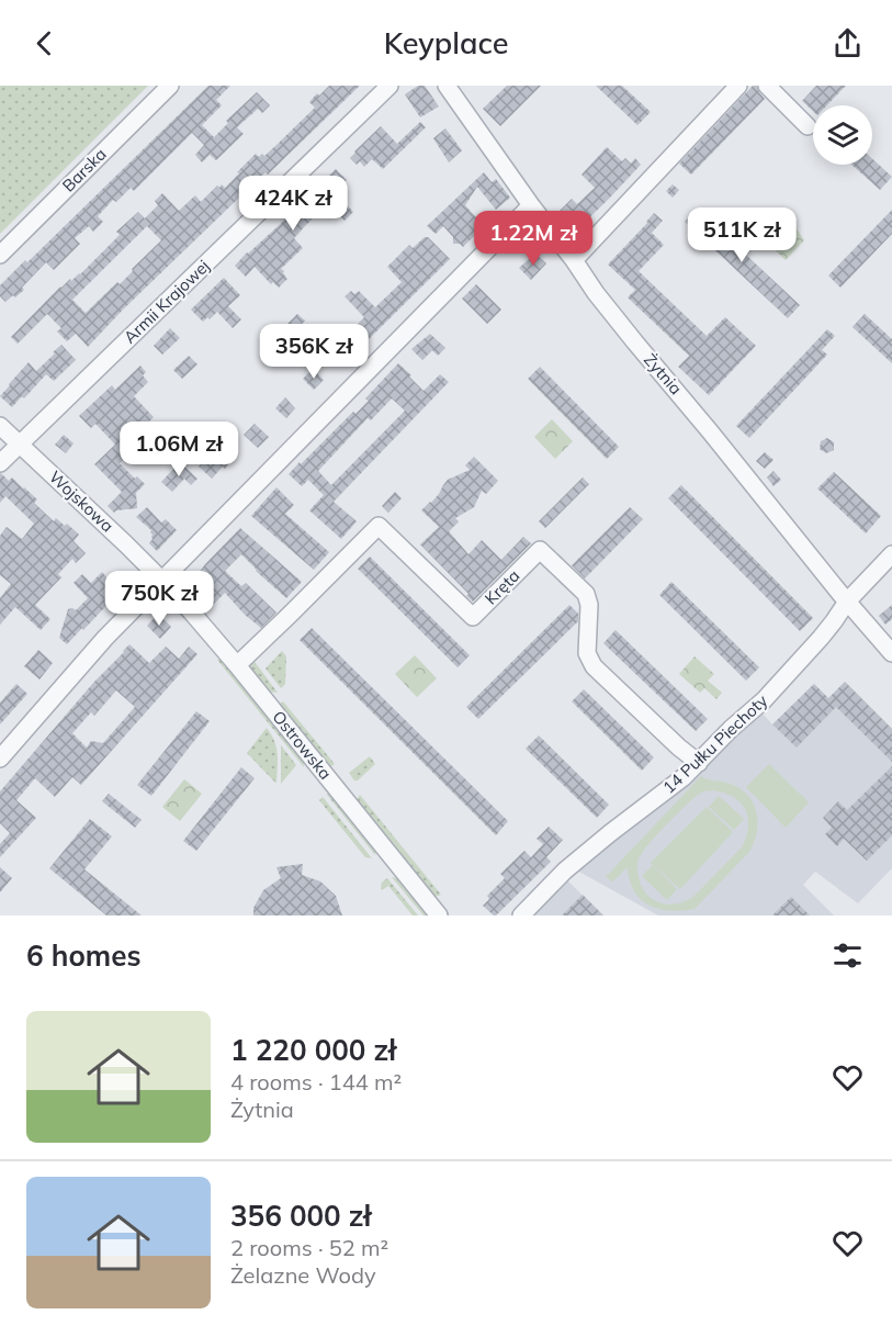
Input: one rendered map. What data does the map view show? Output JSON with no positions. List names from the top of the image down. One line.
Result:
{"streets":{"street":["Barska","Armii Krajowej","Żytnia","Wojskowa","Kręta","14 Pułku Piechoty","Ostrowska"]},"crossings":[["Armii Krajowej","Wojskowa"],["Żytnia","14 Pułku Piechoty"],["Wojskowa","Ostrowska"],["Kręta","14 Pułku Piechoty"],["Kręta","Ostrowska"]],"page":{"header":"Keyplace","price":["424K zł","511K zł","1.22M zł","356K zł","1.06M zł","750K zł"],"heading":"6 homes","list":[{"name":"1 220 000 zł","note":"4 rooms · 144 m² · Żytnia"},{"name":"356 000 zł","note":"2 rooms · 52 m² · Żelazne Wody"}]}}
